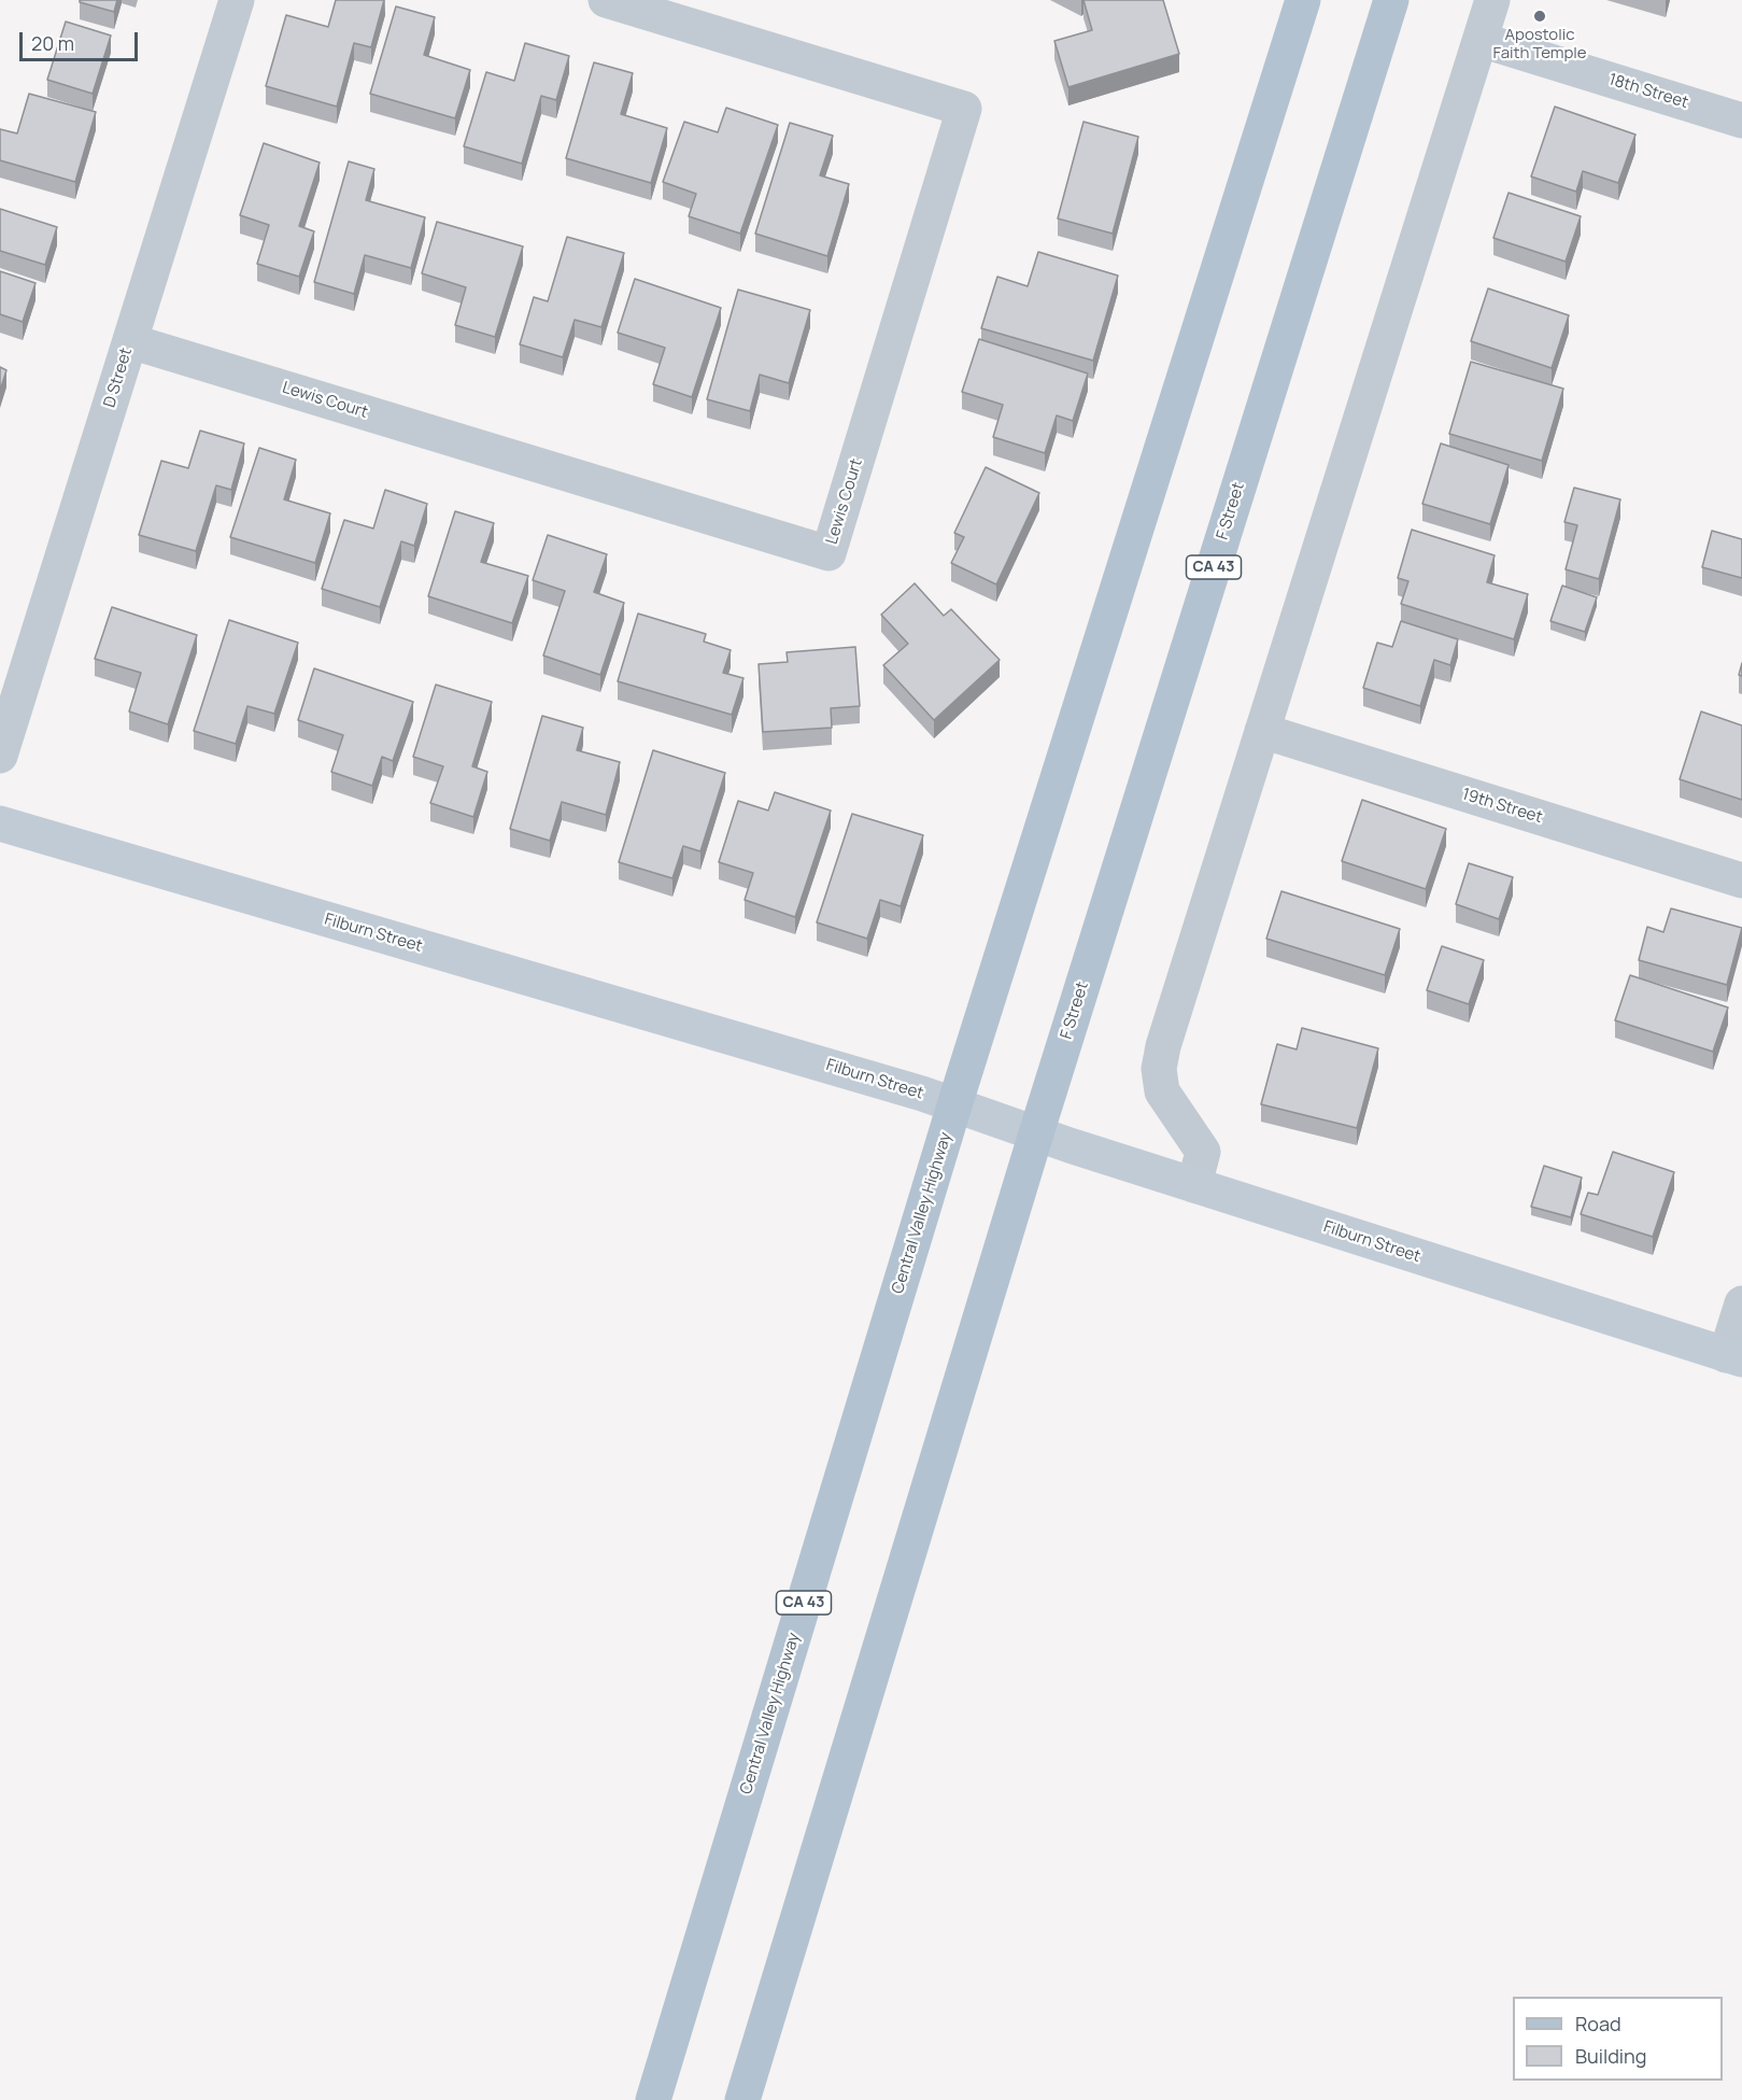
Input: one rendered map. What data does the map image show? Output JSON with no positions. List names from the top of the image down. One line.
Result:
{"streets":{"main road":["F Street","CA 43","Central Valley Highway"],"street":["18th Street","D Street","Lewis Court","19th Street","Filburn Street"]},"crossings":[["D Street","Lewis Court"],["F Street","CA 43"],["F Street","Filburn Street"],["CA 43","Filburn Street"],["CA 43","Central Valley Highway"],["Filburn Street","Central Valley Highway"]],"places":["Apostolic Faith Temple"],"legend":["Road","Building"],"scale_bar":"20 m"}
